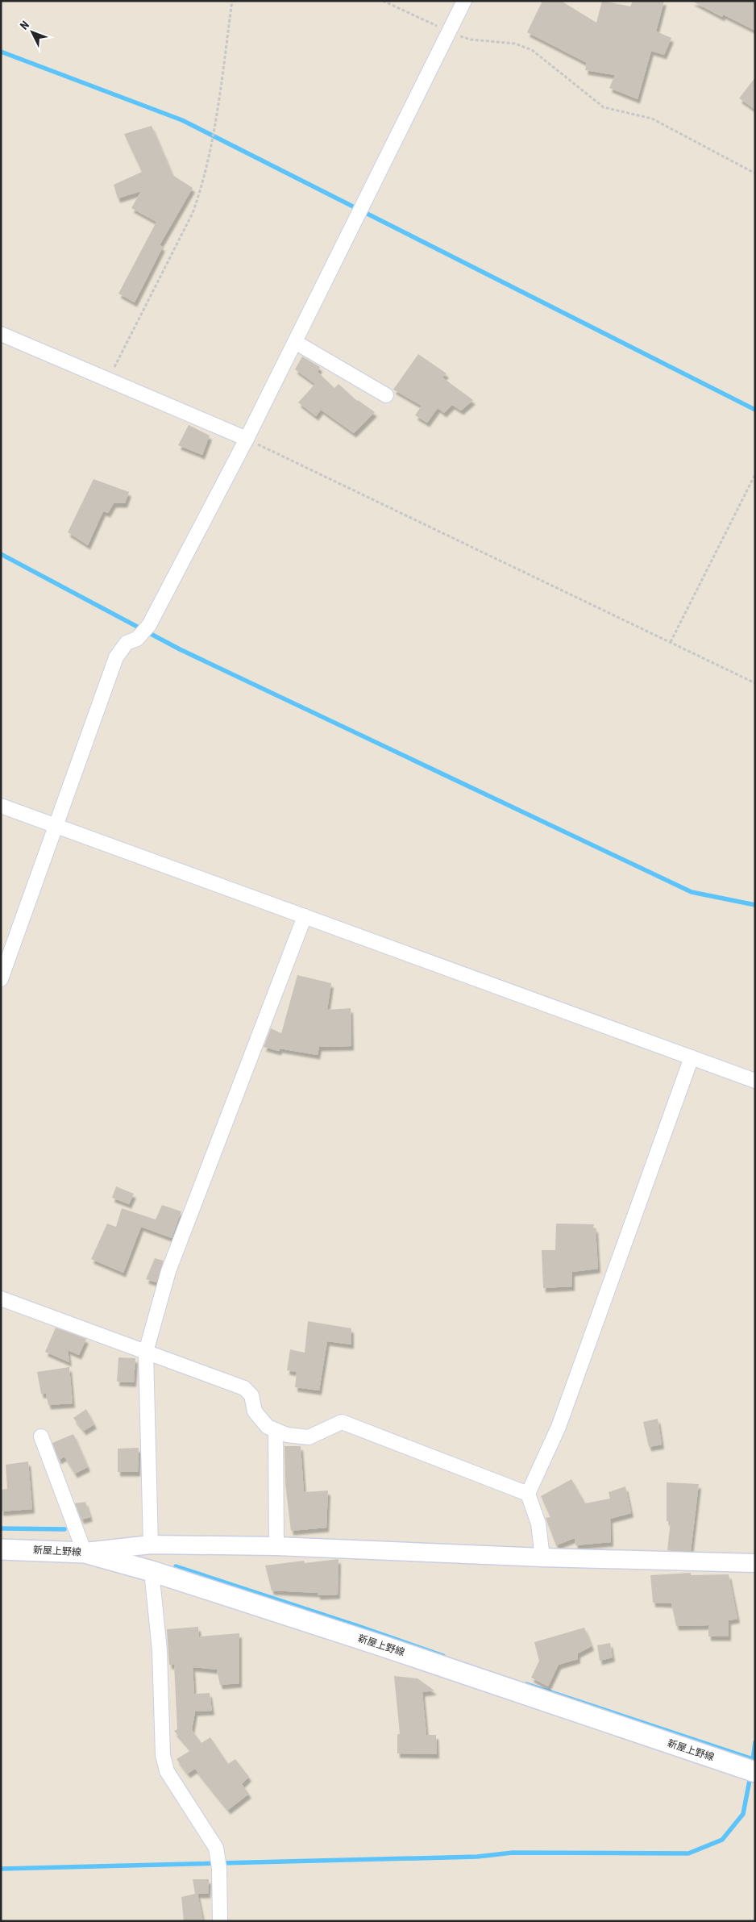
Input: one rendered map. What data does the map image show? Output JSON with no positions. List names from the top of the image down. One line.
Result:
{"streets":{"main road":["新屋上野線"]},"north":"top left"}
